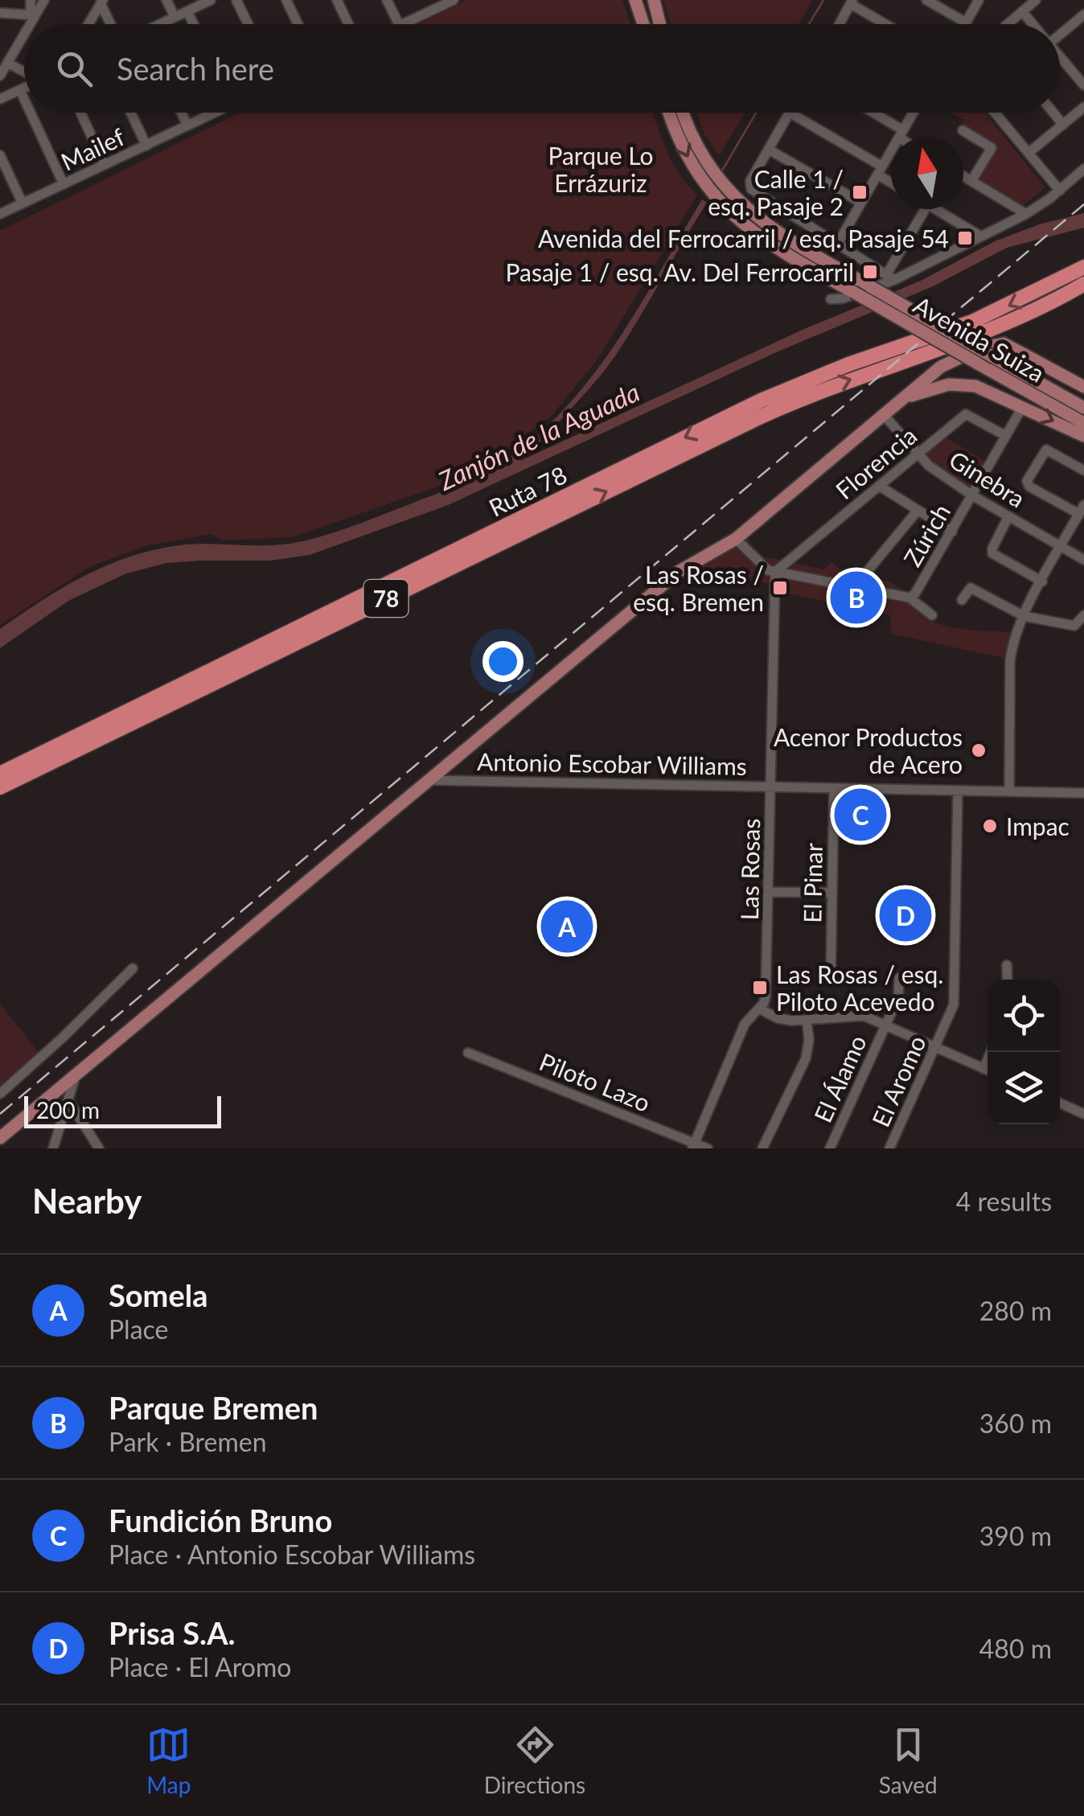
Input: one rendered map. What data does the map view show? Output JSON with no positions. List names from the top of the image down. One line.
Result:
{"streets":{"highway":["Ruta 78","78"],"main road":["Avenida Suiza"],"street":["Mailef","Florencia","Ginebra","Zúrich","Antonio Escobar Williams","Las Rosas","El Pinar","El Álamo","El Aromo","Piloto Lazo"]},"crossings":[["Avenida Suiza","Zúrich"],["Florencia","Ginebra"],["Florencia","Zúrich"],["Florencia","Las Rosas"],["Ginebra","Zúrich"],["Antonio Escobar Williams","Las Rosas"],["Antonio Escobar Williams","El Pinar"],["Antonio Escobar Williams","El Aromo"],["Las Rosas","Piloto Lazo"]],"water":["Zanjón de la Aguada"],"parks":["Parque Lo Errázuriz"],"places":{"transit":["Calle 1 / esq. Pasaje 2","Avenida del Ferrocarril / esq. Pasaje 54","Pasaje 1 / esq. Av. Del Ferrocarril","Las Rosas / esq. Bremen","Las Rosas / esq. Piloto Acevedo"],"other":["Acenor Productos de Acero","Impac"]},"scale_bar":"200 m","north":"top","page":{"search":"Search here","pins":["B","C","D","A"],"scale":"200 m","heading":["Nearby","4 results"],"list":[{"mark":"A","name":"Somela","note":"Place","value":"280 m"},{"mark":"B","name":"Parque Bremen","note":"Park · Bremen","value":"360 m"},{"mark":"C","name":"Fundición Bruno","note":"Place · Antonio Escobar Williams","value":"390 m"},{"mark":"D","name":"Prisa S.A.","note":"Place · El Aromo","value":"480 m"}],"nav":["Map","Directions","Saved"]}}
